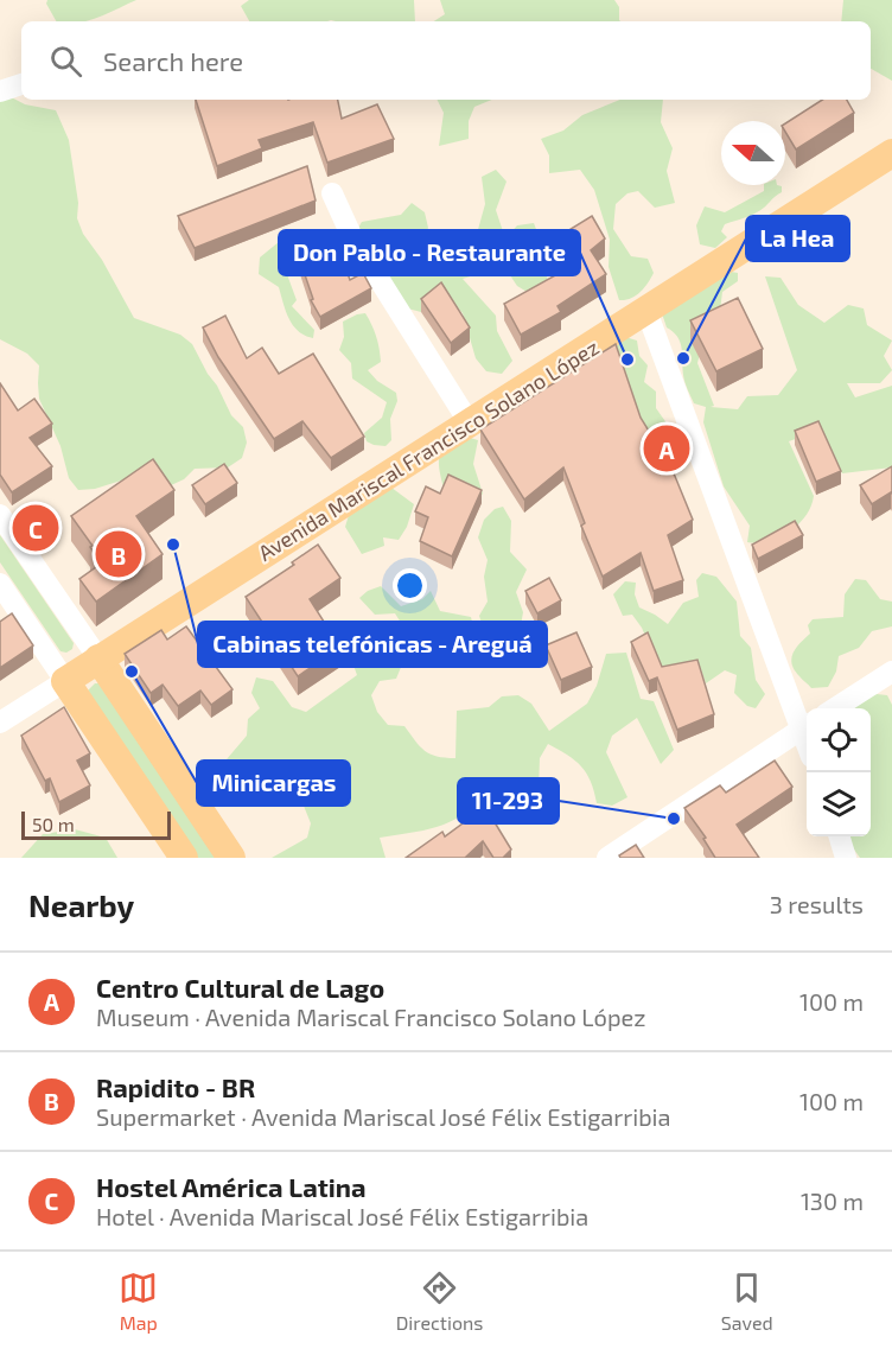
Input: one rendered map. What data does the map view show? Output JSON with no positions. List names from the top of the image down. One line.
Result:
{"streets":{"main road":["Avenida Mariscal Francisco Solano López"]},"places":["La Hea","Don Pablo - Restaurante","Cabinas telefónicas - Areguá","Minicargas","11-293"],"scale_bar":"50 m","north":"left","page":{"search":"Search here","pins":["A","C","B"],"scale":"50 m","heading":["Nearby","3 results"],"list":[{"mark":"A","name":"Centro Cultural de Lago","note":"Museum · Avenida Mariscal Francisco Solano López","value":"100 m"},{"mark":"B","name":"Rapidito - BR","note":"Supermarket · Avenida Mariscal José Félix Estigarribia","value":"100 m"},{"mark":"C","name":"Hostel América Latina","note":"Hotel · Avenida Mariscal José Félix Estigarribia","value":"130 m"}],"nav":["Map","Directions","Saved"]}}
